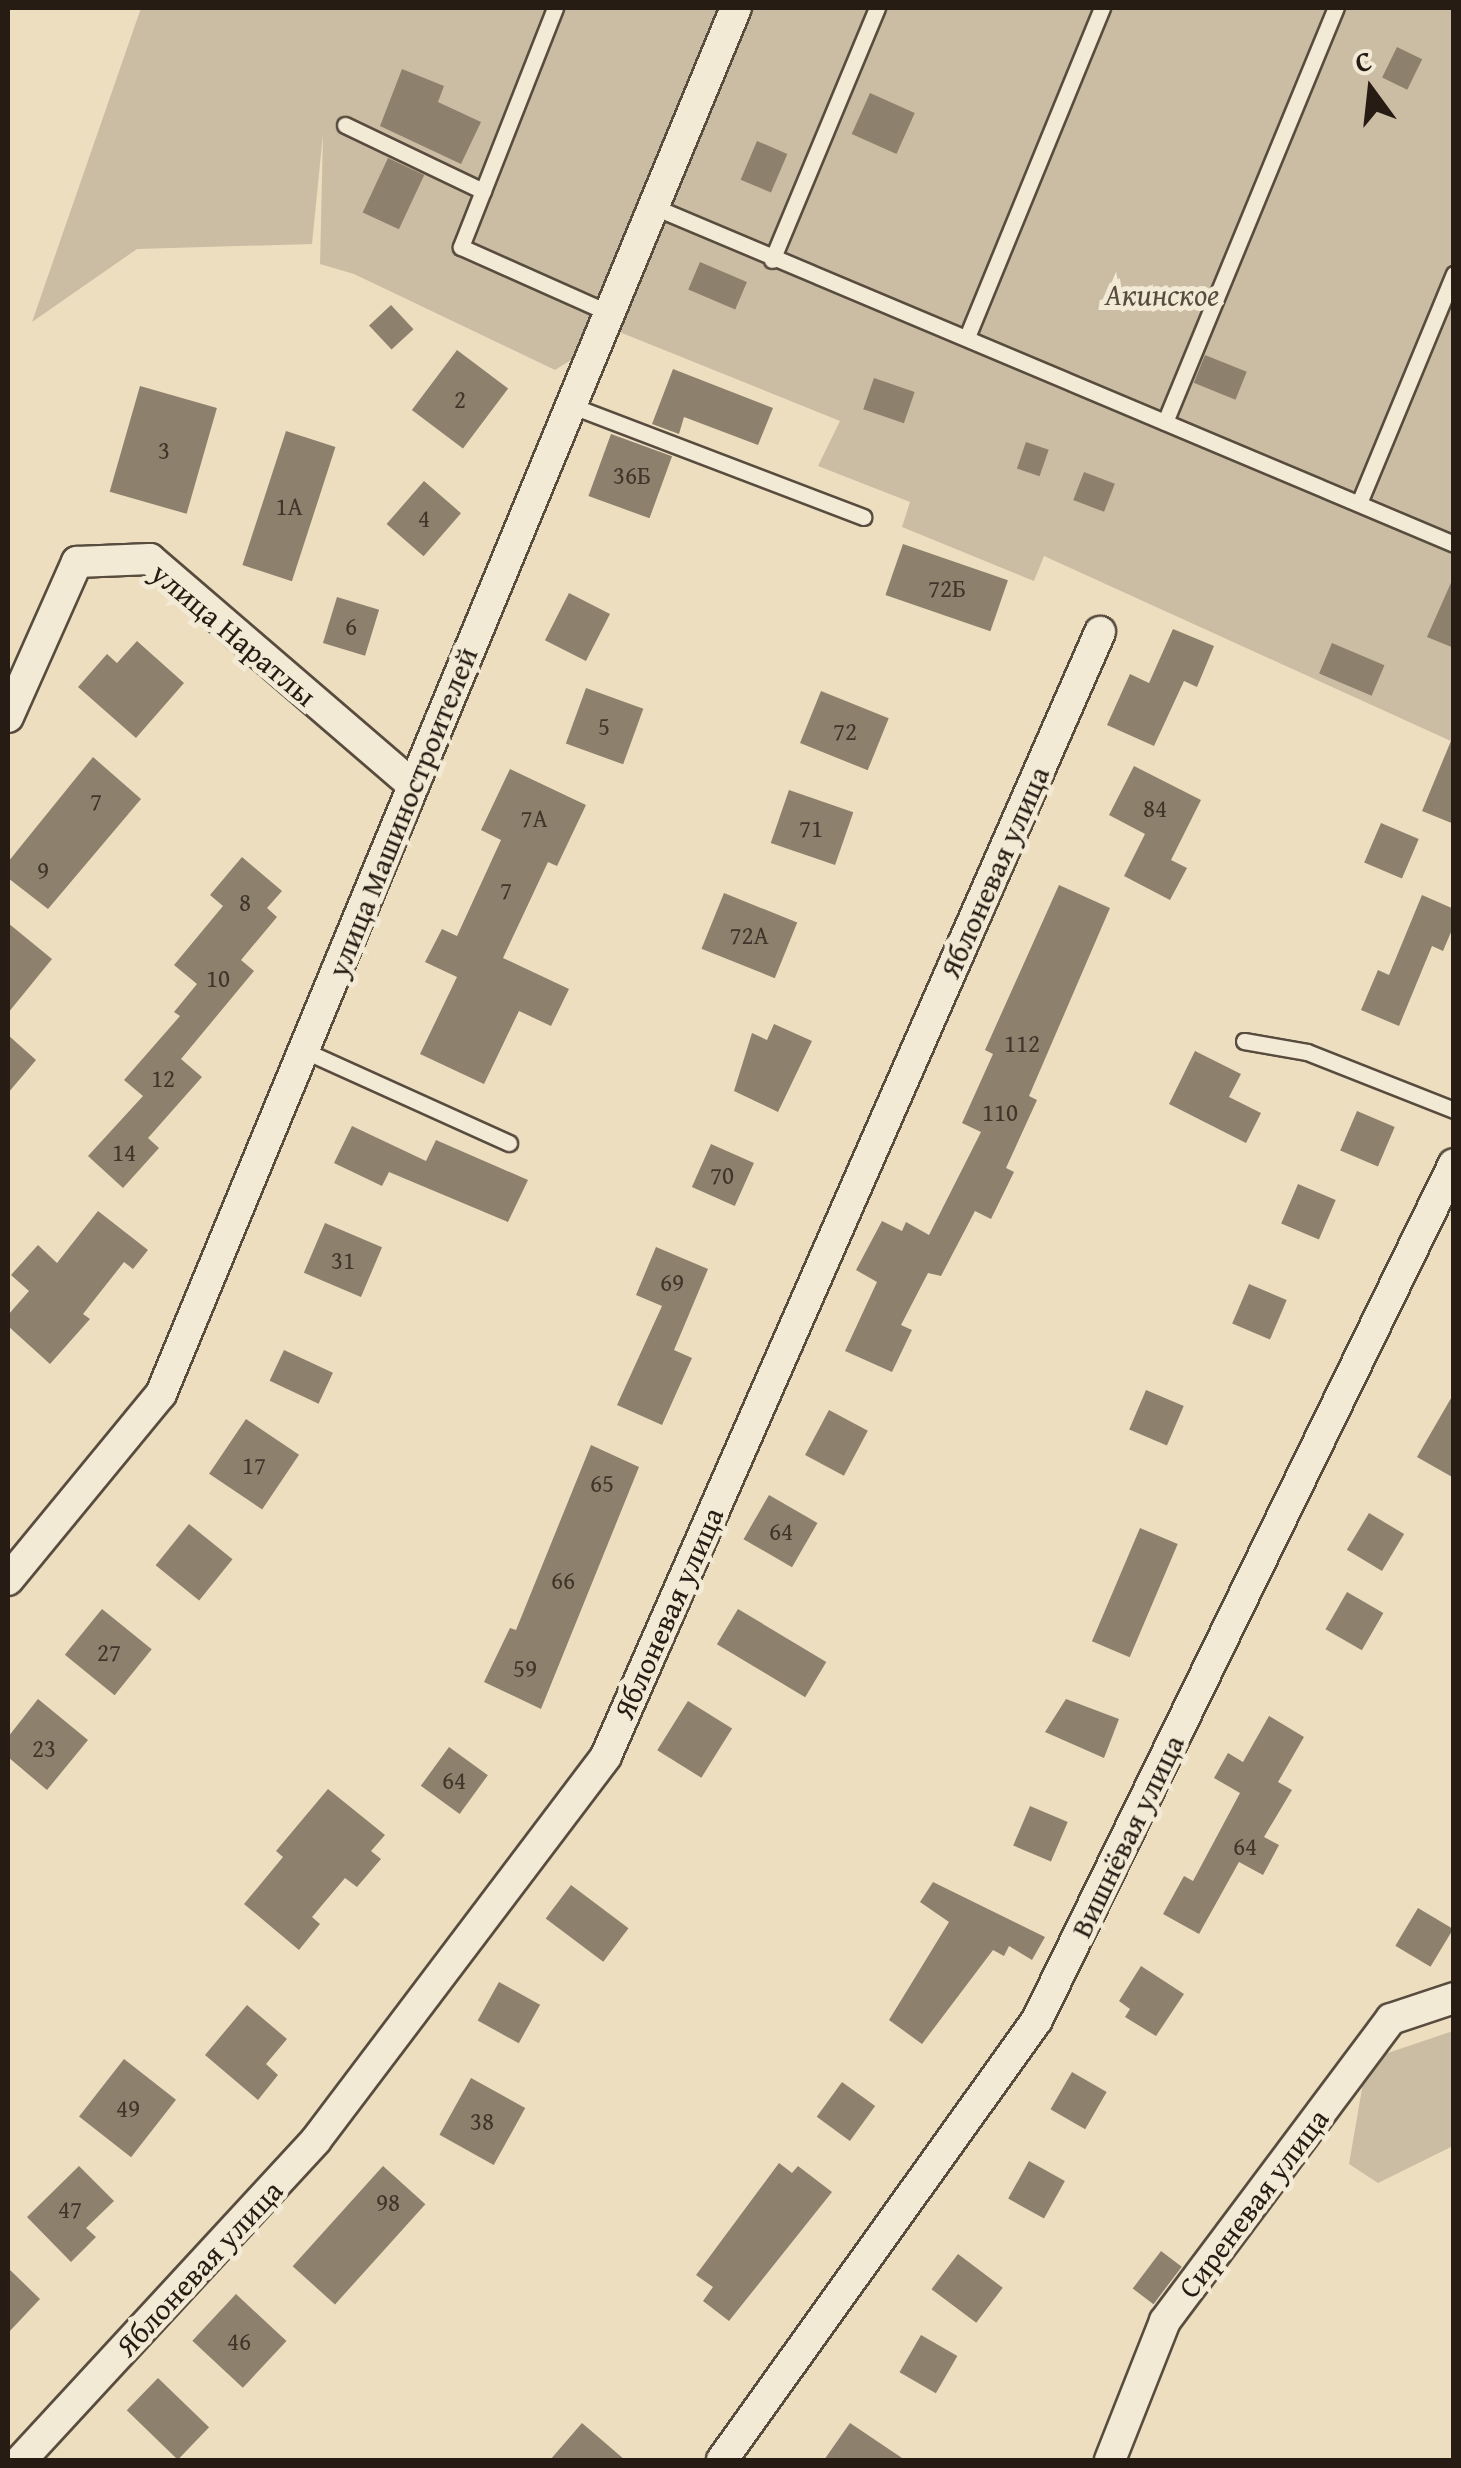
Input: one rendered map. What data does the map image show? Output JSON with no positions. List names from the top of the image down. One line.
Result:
{"streets":{"street":["улица Наратлы","улица Машиностроителей","Яблоневая улица","Вишнёвая улица","Сиреневая улица"]},"crossings":[["улица Наратлы","улица Машиностроителей"]],"parks":["Акинское"],"house_numbers":["2","3","36Б","1А","4","72Б","6","5","72","7","84","7А","71","9","7","8","72А","10","112","12","110","14","70","31","69","17","65","64","66","27","59","23","64","64","49","38","98","47","46"],"north":"top"}
